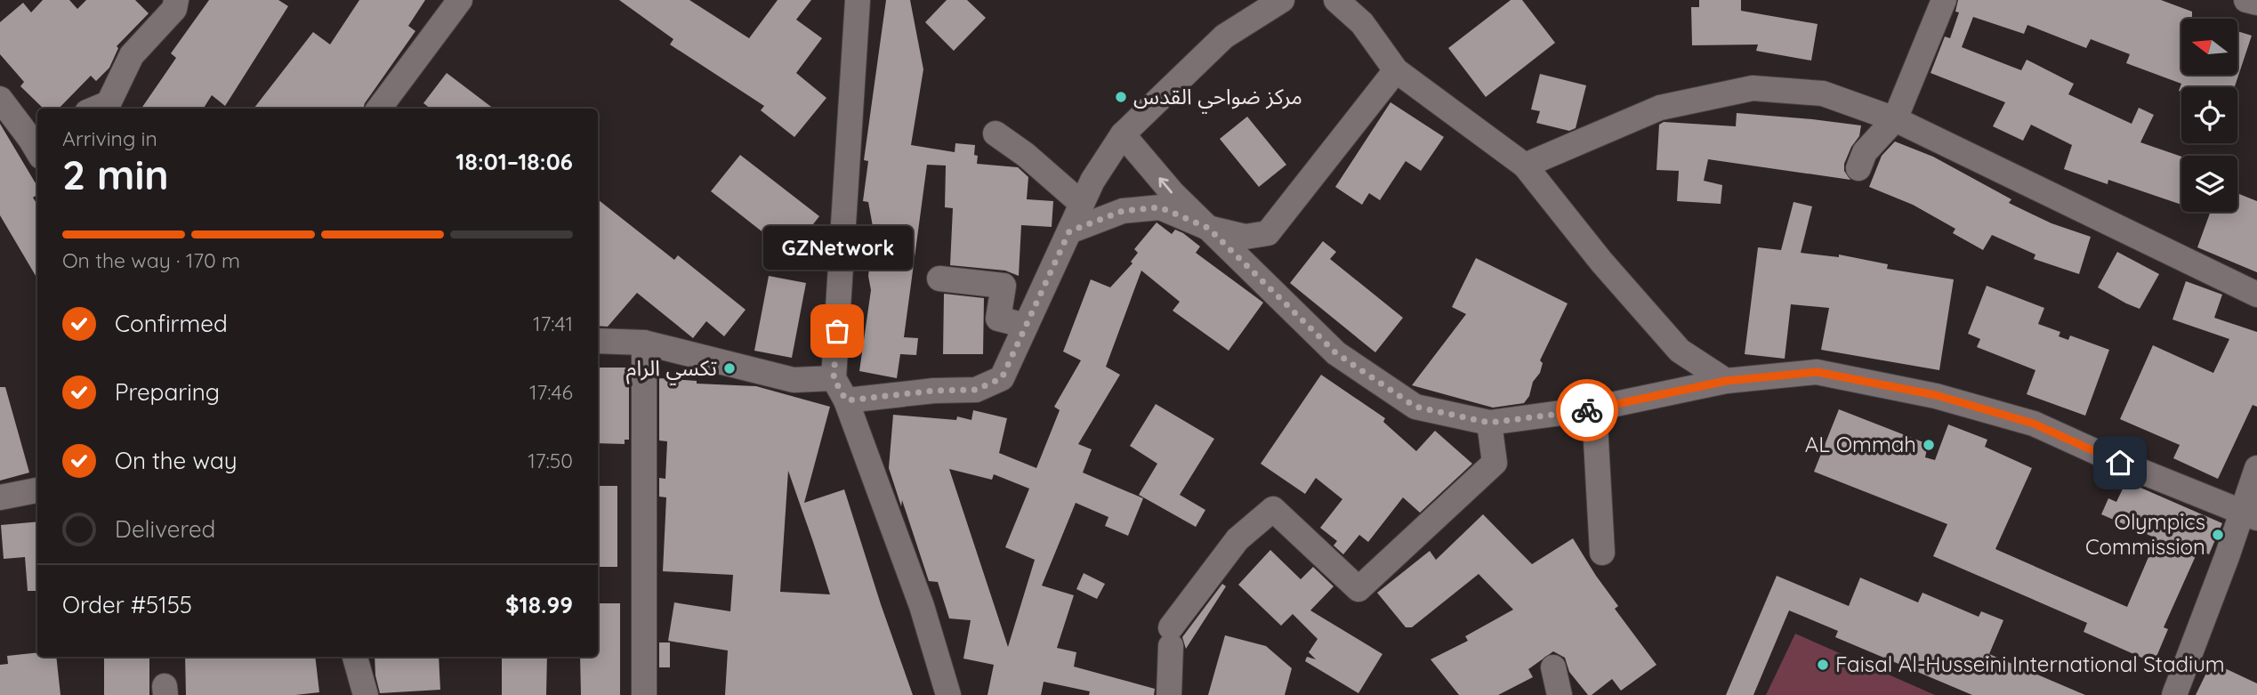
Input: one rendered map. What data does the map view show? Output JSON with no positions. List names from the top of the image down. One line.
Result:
{"places":["مركز ضواحي القدس","GZNetwork","تكسي الرام","AL Ommah","Olympics Commission","Faisal Al-Husseini International Stadium"],"north":"left","page":{"heading":["2 min","Arriving in","18:01–18:06"],"panel":["Order #5155","$18.99"],"bar":"On the way · 170 m","bubble":"GZNetwork","list":[["Confirmed","17:41"],["Preparing","17:46"],["On the way","17:50"],"Delivered"]}}
